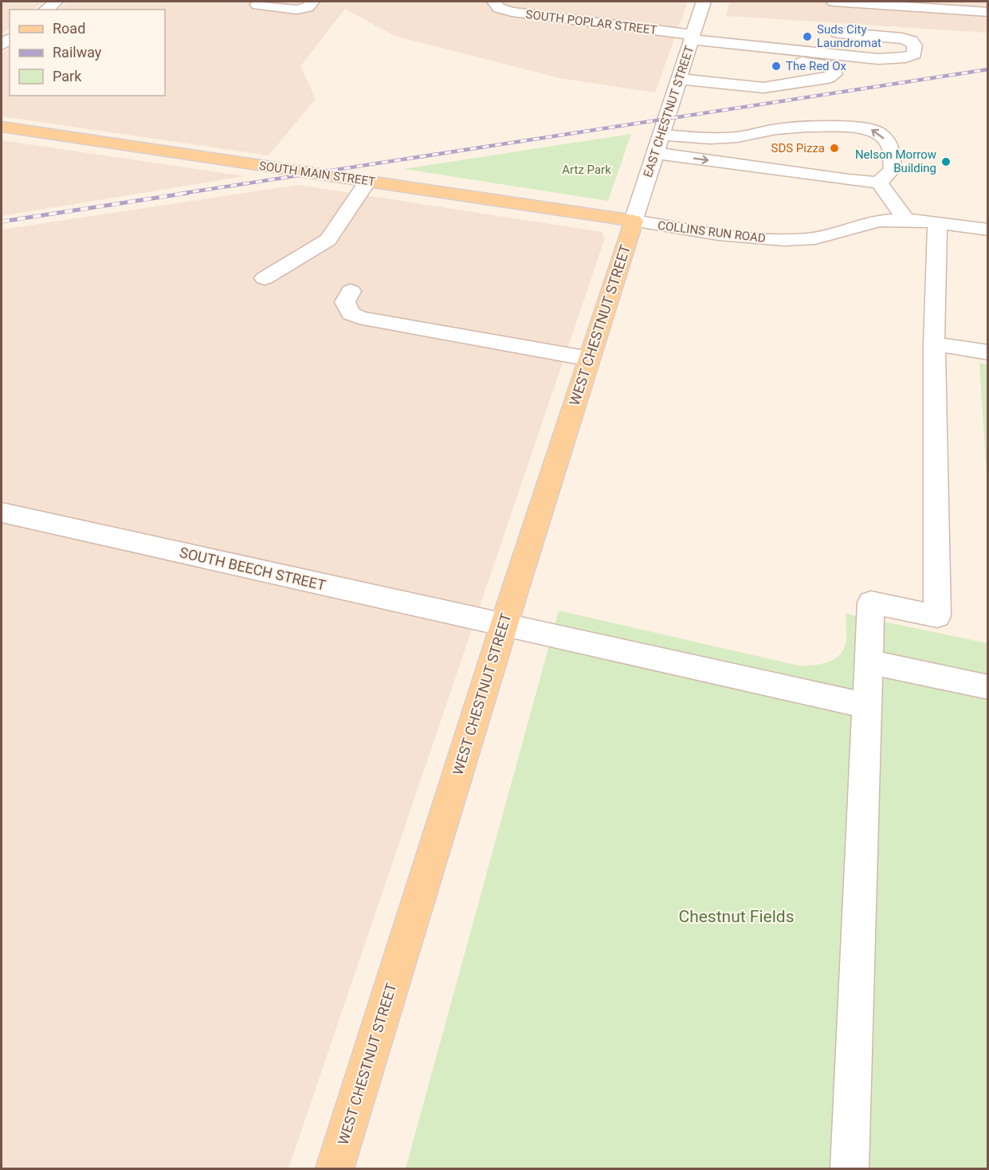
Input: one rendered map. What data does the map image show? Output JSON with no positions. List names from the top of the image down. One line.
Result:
{"streets":{"main road":["SOUTH MAIN STREET","WEST CHESTNUT STREET"],"street":["SOUTH POPLAR STREET","EAST CHESTNUT STREET","COLLINS RUN ROAD","SOUTH BEECH STREET"]},"crossings":[["SOUTH POPLAR STREET","EAST CHESTNUT STREET"],["EAST CHESTNUT STREET","SOUTH MAIN STREET"],["EAST CHESTNUT STREET","COLLINS RUN ROAD"],["EAST CHESTNUT STREET","WEST CHESTNUT STREET"],["SOUTH MAIN STREET","COLLINS RUN ROAD"],["SOUTH MAIN STREET","WEST CHESTNUT STREET"],["COLLINS RUN ROAD","WEST CHESTNUT STREET"],["WEST CHESTNUT STREET","SOUTH BEECH STREET"]],"parks":["Artz Park","Chestnut Fields"],"places":["Suds City Laundromat","The Red Ox","SDS Pizza","Nelson Morrow Building"],"legend":["Road","Railway","Park"]}
